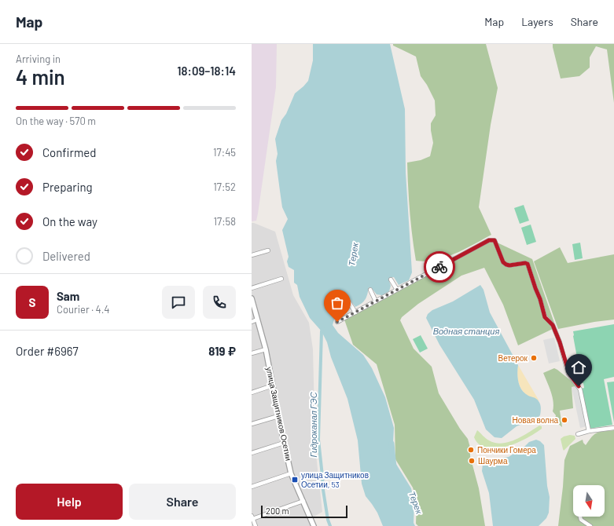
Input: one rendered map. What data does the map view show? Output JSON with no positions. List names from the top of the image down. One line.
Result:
{"streets":{"street":["улица Защитников Осетии"]},"water":["Терек","Водная станция","Гидроканал ГЭС"],"places":{"other":["Ветерок","Новая волна","Пончики Гомера","Шаурма"],"transit":["улица Защитников Осетии, 53"]},"scale_bar":"200 m","north":"bottom","page":{"header":"Map","nav":["Map","Layers","Share"],"heading":["4 min","Arriving in","18:09–18:14"],"panel":["Sam","Courier · 4.4","Order #6967","819 ₽"],"bar":"On the way · 570 m","list":[["Confirmed","17:45"],["Preparing","17:52"],["On the way","17:58"],"Delivered"],"round":"S","buttons":["Help","Share"],"scale":"200 m"}}
